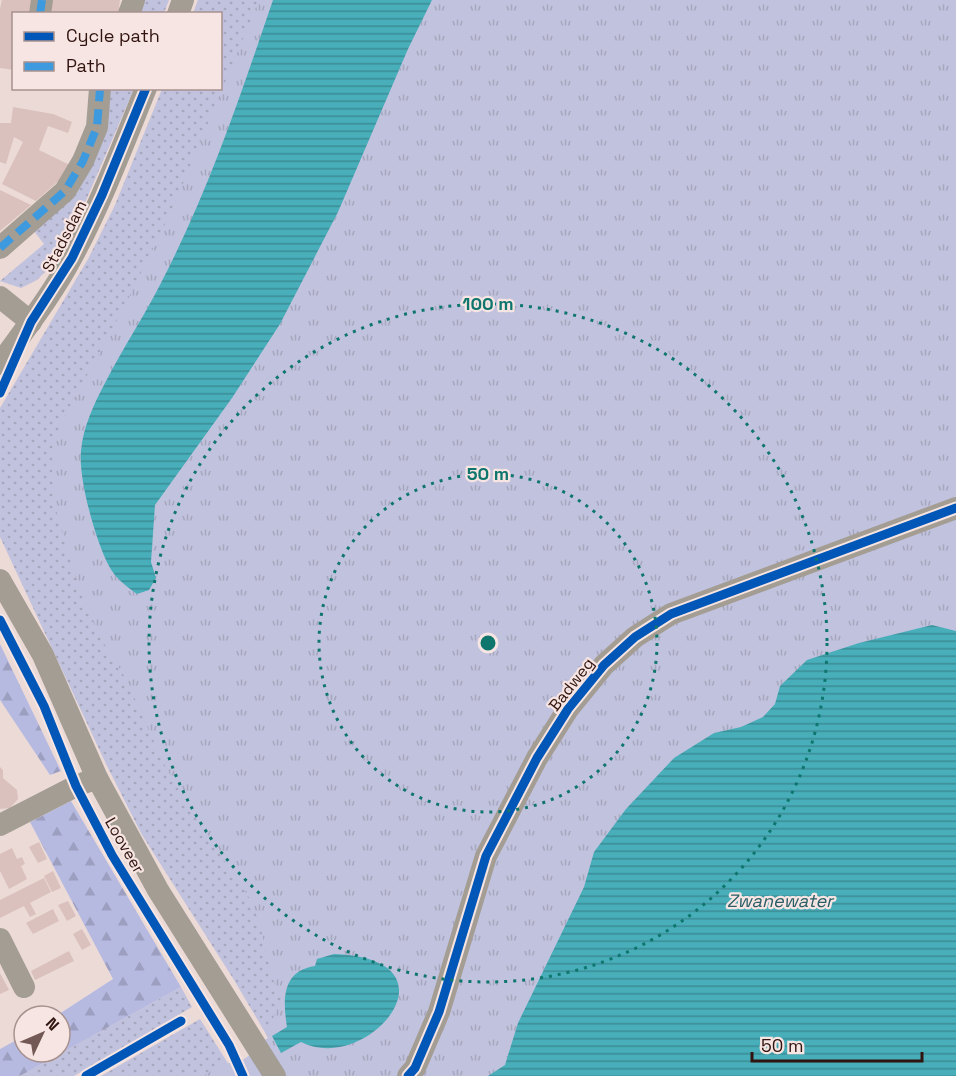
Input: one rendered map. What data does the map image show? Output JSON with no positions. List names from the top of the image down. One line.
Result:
{"streets":{"street":["Stadsdam","Badweg","Looveer"]},"water":["Zwanewater"],"legend":["Cycle path","Path"],"scale_bar":"50 m","north":"top right","rings":["100 m","50 m"]}
